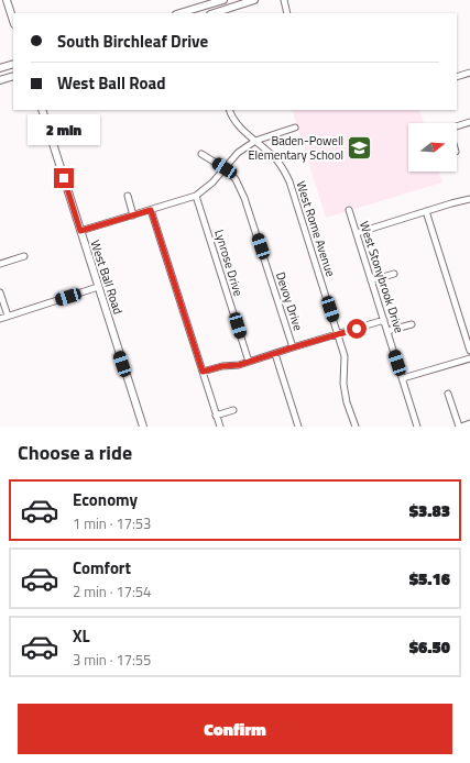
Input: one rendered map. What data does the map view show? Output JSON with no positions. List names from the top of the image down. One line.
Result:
{"streets":{"main road":["West Ball Road"],"street":["West Rome Avenue","Lynrose Drive","West Stonybrook Drive","Devoy Drive"]},"places":{"school or university":["Baden-Powell Elementary School"]},"north":"right","page":{"banner":["South Birchleaf Drive","West Ball Road"],"bubble":"2 min","heading":"Choose a ride","list":[{"name":"Economy","note":"1 min · 17:53","value":"$3.83"},{"name":"Comfort","note":"2 min · 17:54","value":"$5.16"},{"name":"XL","note":"3 min · 17:55","value":"$6.50"}],"buttons":"Confirm"}}
